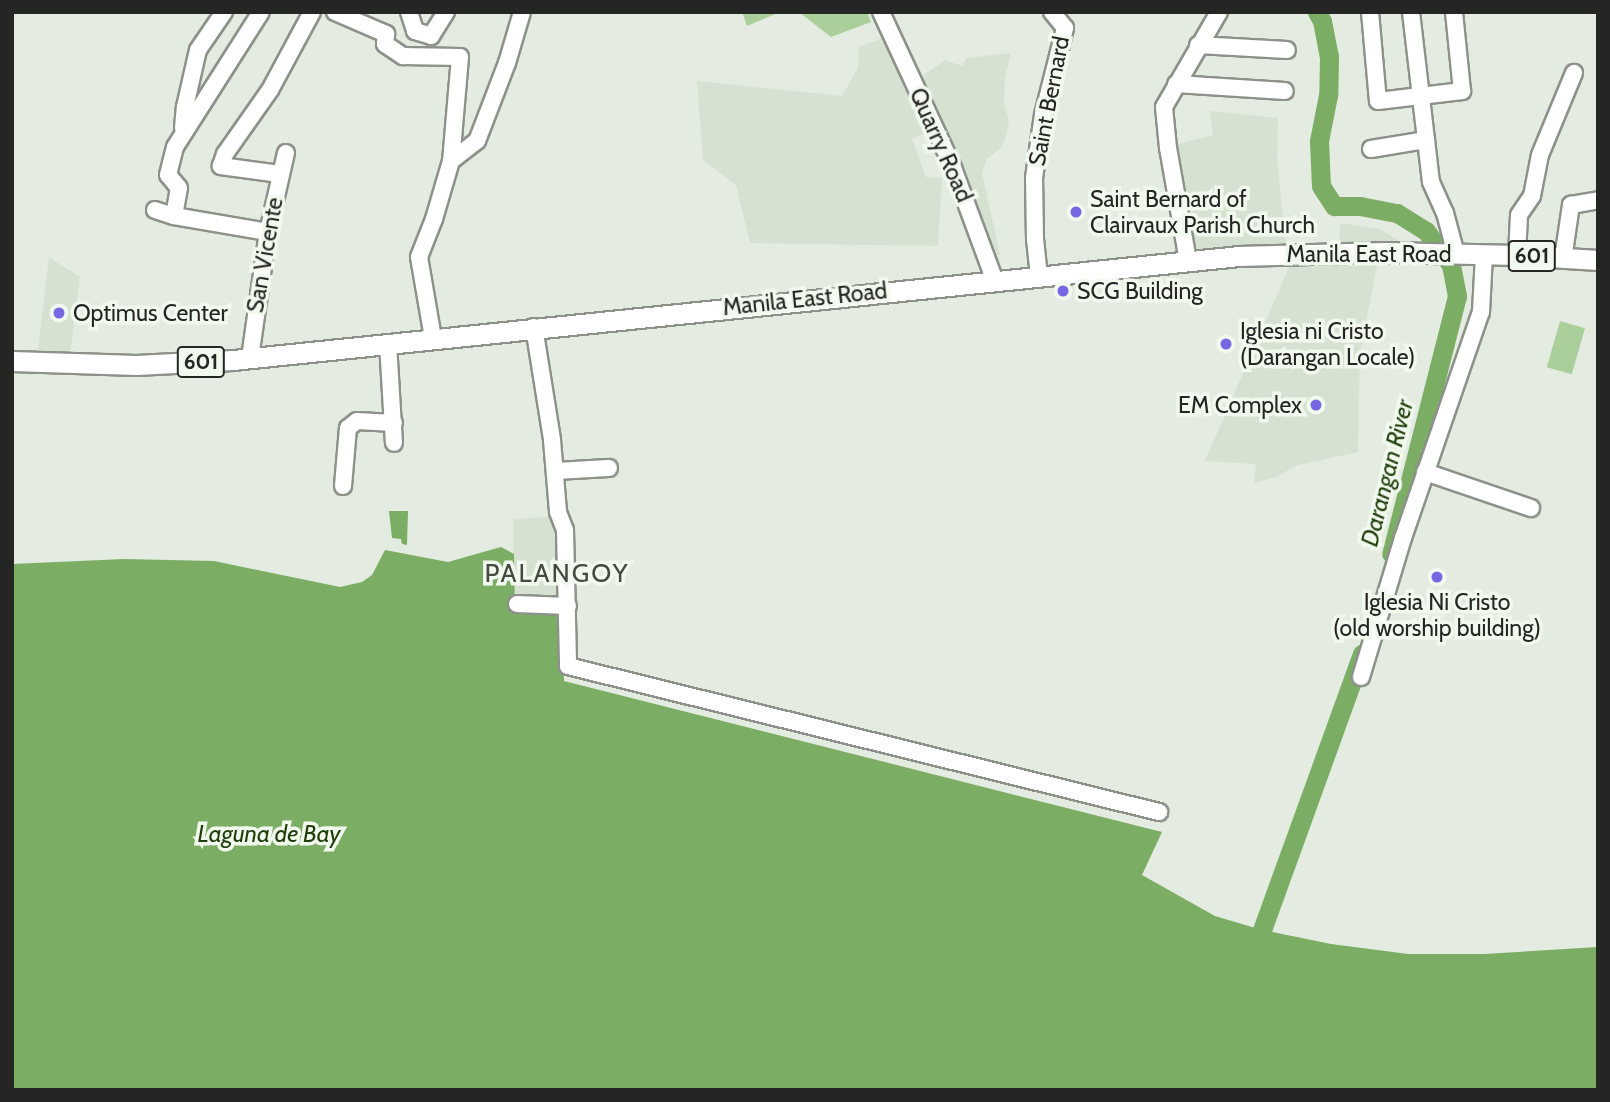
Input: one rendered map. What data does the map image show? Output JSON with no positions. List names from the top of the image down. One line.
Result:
{"streets":{"main road":["Manila East Road","601"],"street":["Saint Bernard","Quarry Road","San Vicente"]},"crossings":[["Saint Bernard","Manila East Road"],["Quarry Road","Manila East Road"],["Manila East Road","San Vicente"]],"districts":["PALANGOY"],"water":["Darangan River","Laguna de Bay"],"places":["Saint Bernard of Clairvaux Parish Church","SCG Building","Optimus Center","Iglesia ni Cristo (Darangan Locale)","EM Complex","Iglesia Ni Cristo (old worship building)"]}
